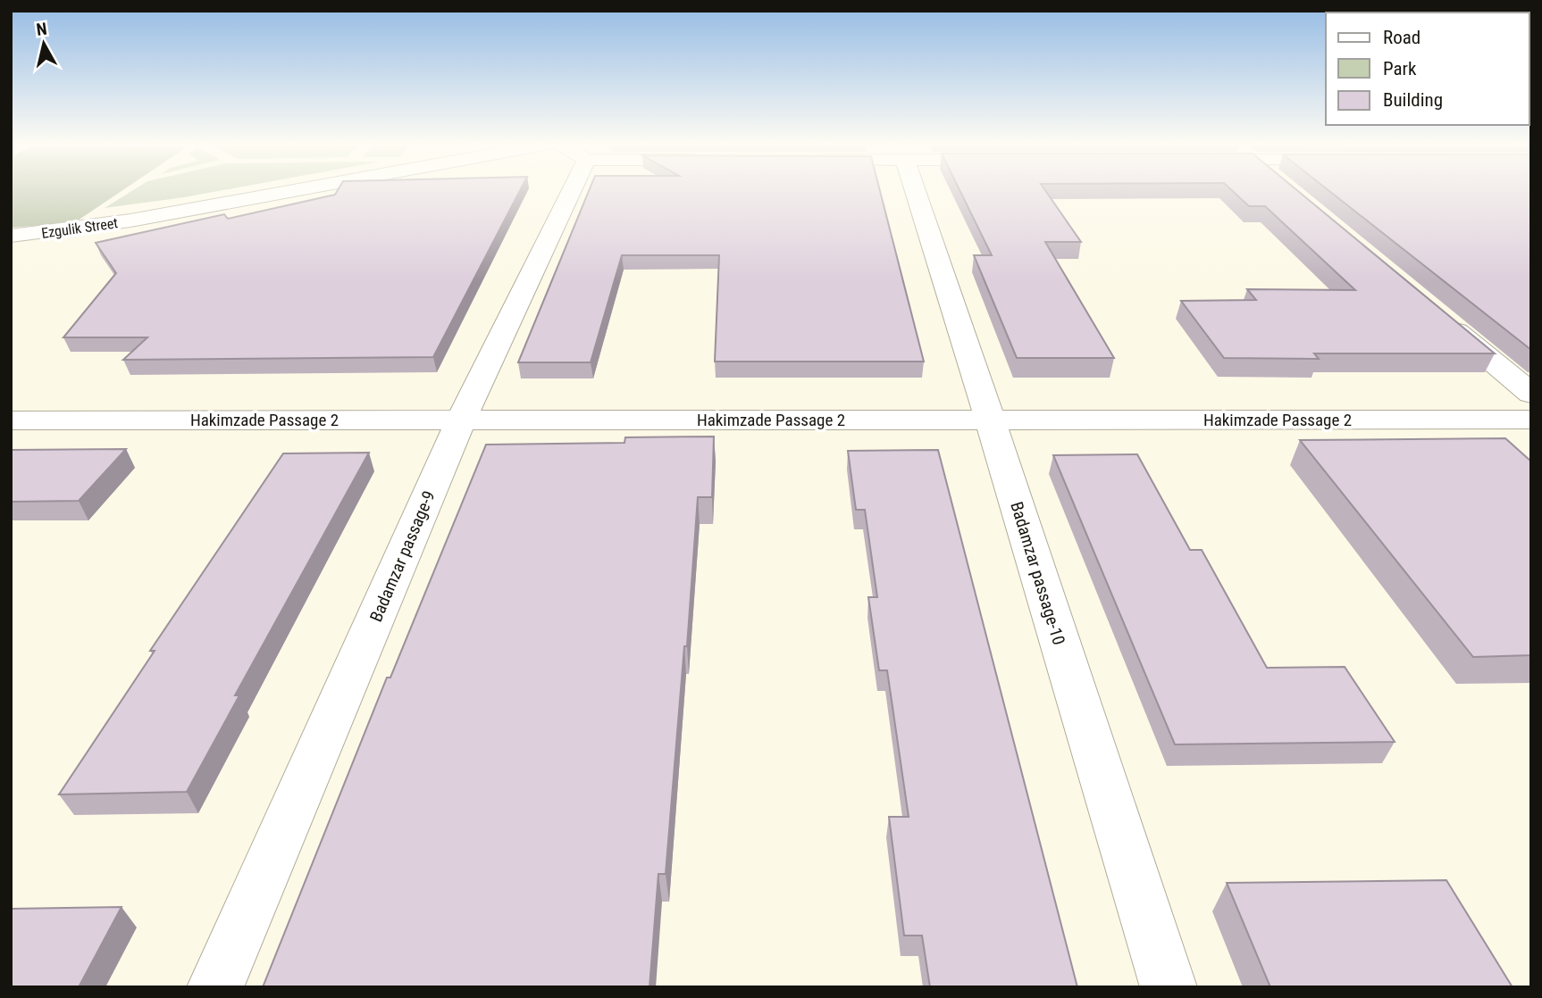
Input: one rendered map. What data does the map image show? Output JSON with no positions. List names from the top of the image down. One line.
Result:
{"streets":{"street":["Ezgulik Street","Hakimzade Passage 2","Badamzar passage-9","Badamzar passage-10"]},"crossings":[["Hakimzade Passage 2","Badamzar passage-9"],["Hakimzade Passage 2","Badamzar passage-10"]],"legend":["Road","Park","Building"],"north":"top"}
